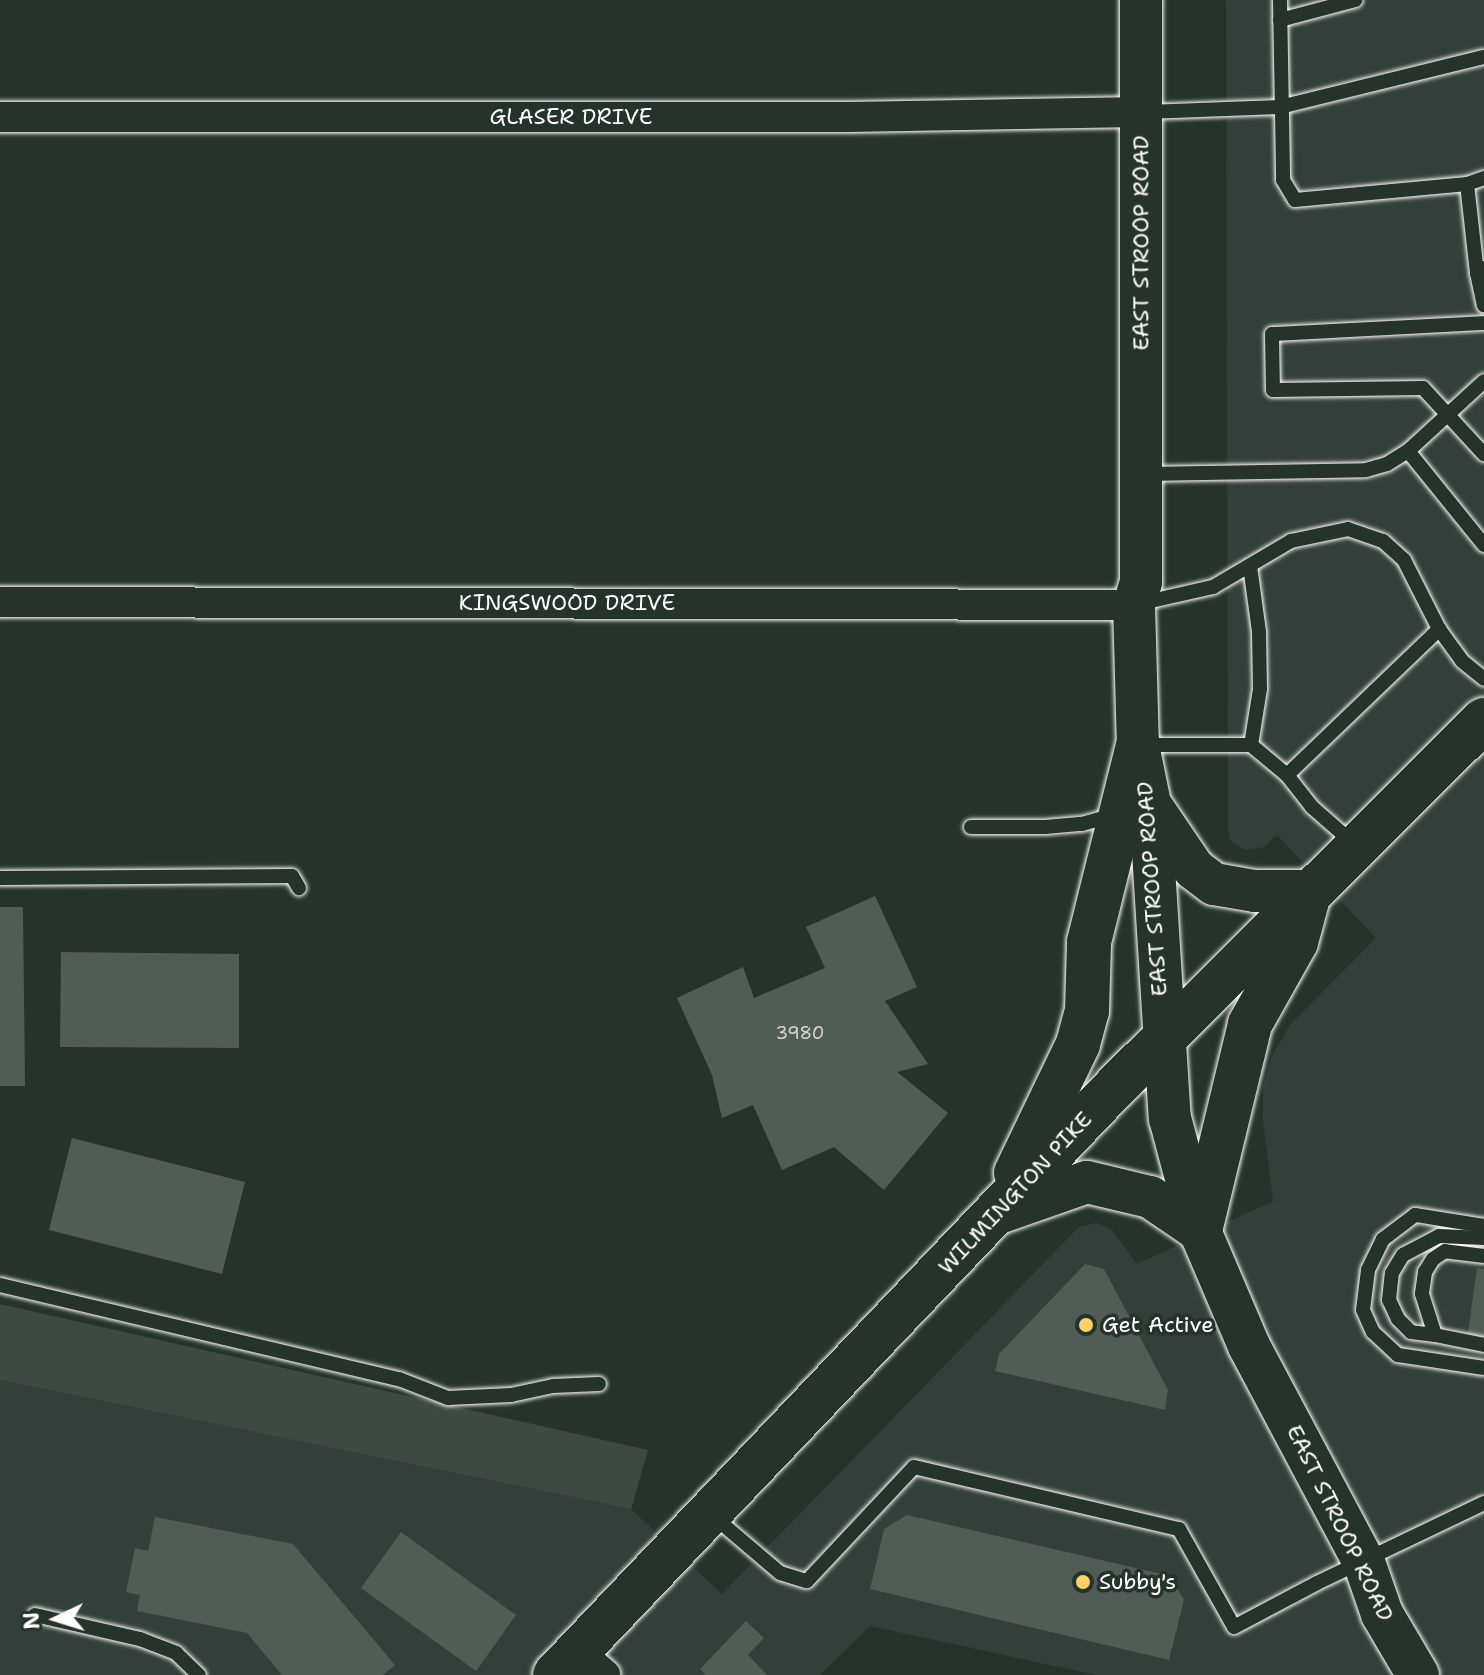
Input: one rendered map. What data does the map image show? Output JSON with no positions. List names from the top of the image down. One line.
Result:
{"streets":{"main road":["EAST STROOP ROAD","WILMINGTON PIKE"],"street":["GLASER DRIVE","KINGSWOOD DRIVE"]},"crossings":[["GLASER DRIVE","EAST STROOP ROAD"],["EAST STROOP ROAD","KINGSWOOD DRIVE"],["EAST STROOP ROAD","WILMINGTON PIKE"]],"places":["Get Active","Subby's"],"house_numbers":["3980"],"north":"left"}
